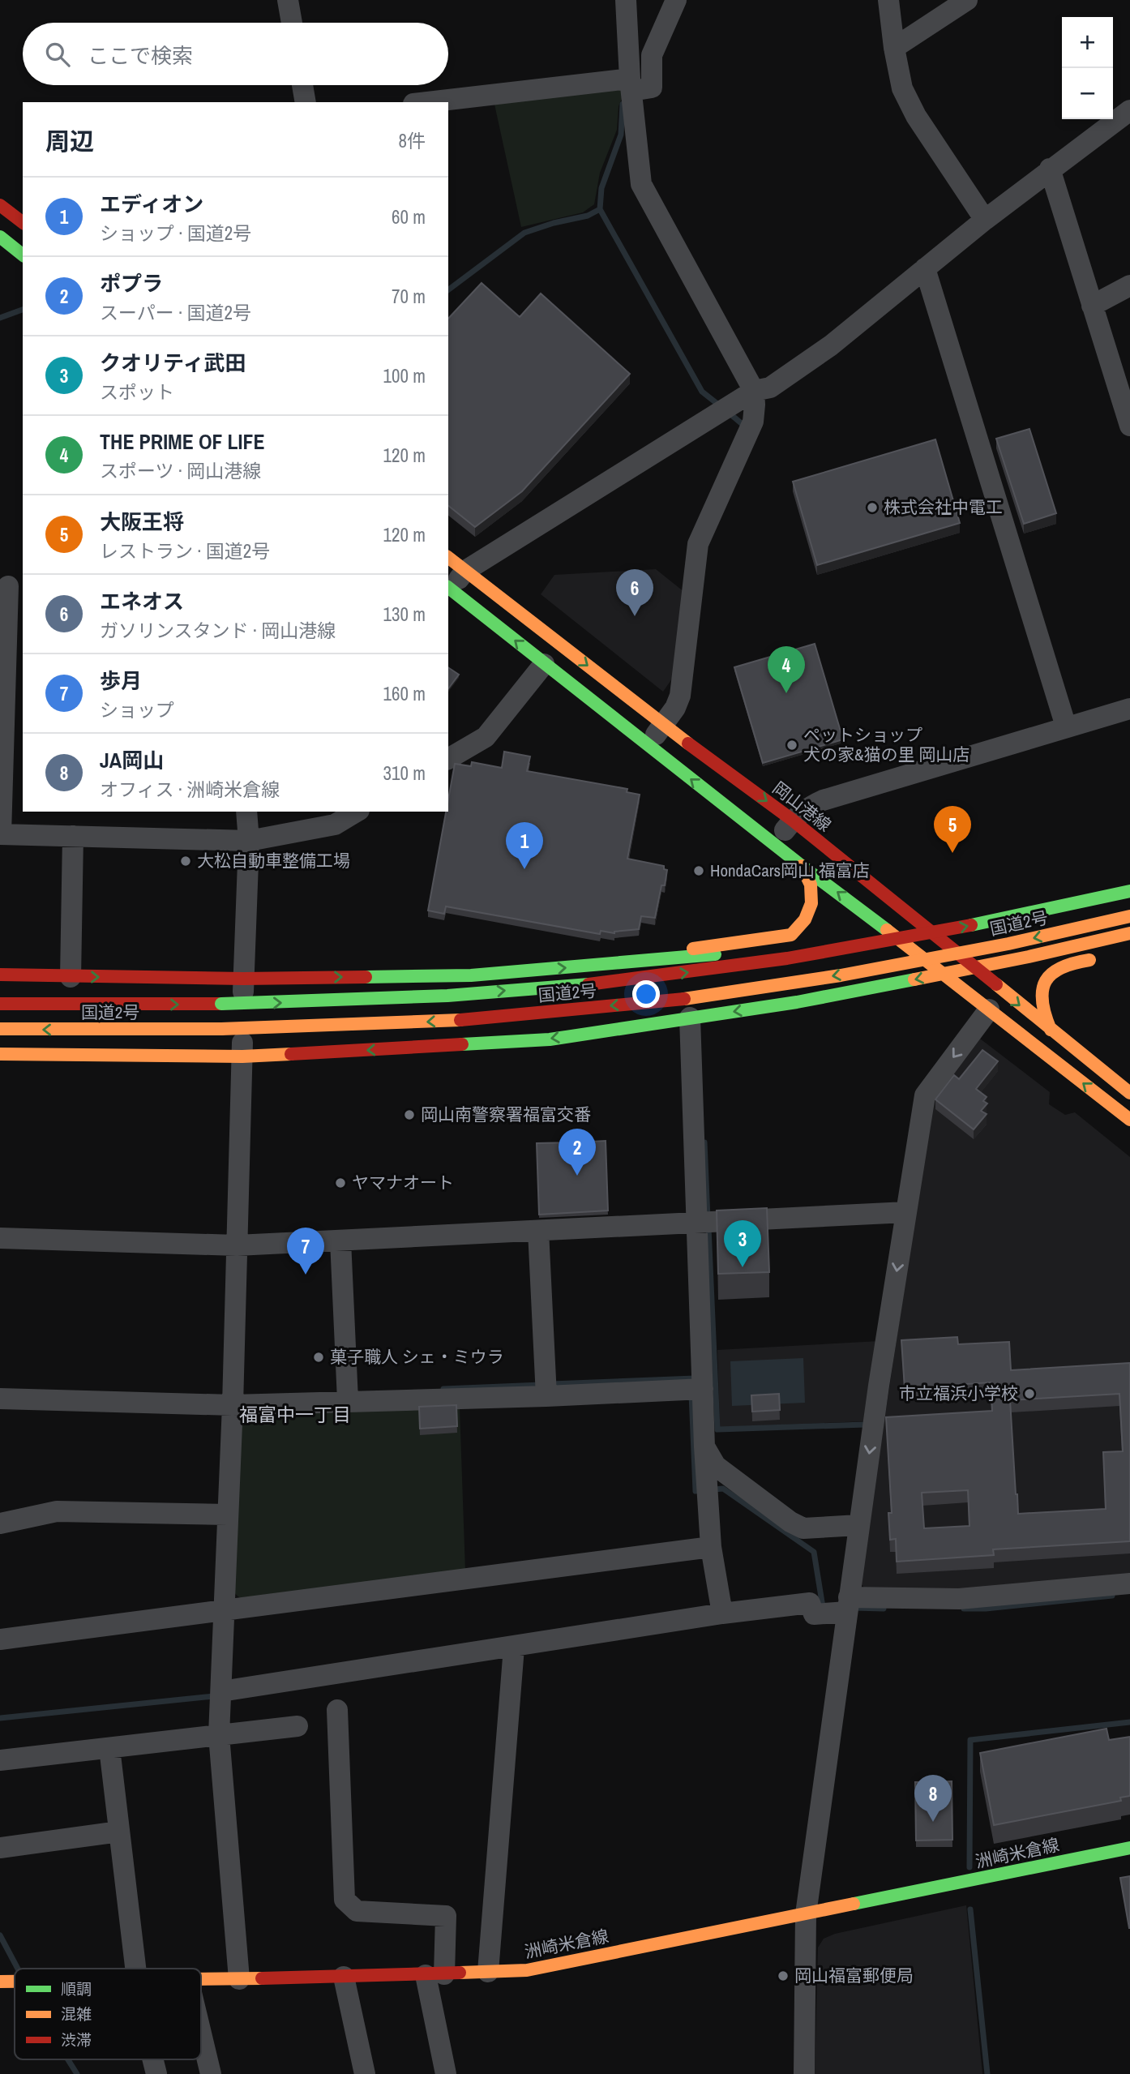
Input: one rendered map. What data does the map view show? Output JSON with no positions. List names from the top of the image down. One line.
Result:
{"streets":{"main road":["岡山港線","国道2号","洲崎米倉線"]},"districts":["福富中一丁目"],"places":["株式会社中電工","ペットショップ 犬の家&猫の里 岡山店","大松自動車整備工場","HondaCars岡山 福富店","岡山南警察署福富交番","ヤマナオート","菓子職人 シェ・ミウラ","市立福浜小学校","岡山福富郵便局"],"legend":["順調","混雑","渋滞"],"page":{"map_buttons":["+","−"],"search":"ここで検索","heading":["周辺","8件"],"list":[{"mark":"1","name":"エディオン","note":"ショップ · 国道2号","value":"60 m"},{"mark":"2","name":"ポプラ","note":"スーパー · 国道2号","value":"70 m"},{"mark":"3","name":"クオリティ武田","note":"スポット","value":"100 m"},{"mark":"4","name":"THE PRIME OF LIFE","note":"スポーツ · 岡山港線","value":"120 m"},{"mark":"5","name":"大阪王将","note":"レストラン · 国道2号","value":"120 m"},{"mark":"6","name":"エネオス","note":"ガソリンスタンド · 岡山港線","value":"130 m"},{"mark":"7","name":"歩月","note":"ショップ","value":"160 m"},{"mark":"8","name":"JA岡山","note":"オフィス · 洲崎米倉線","value":"310 m"}],"pins":["6","4","5","1","2","3","7","8"]}}
